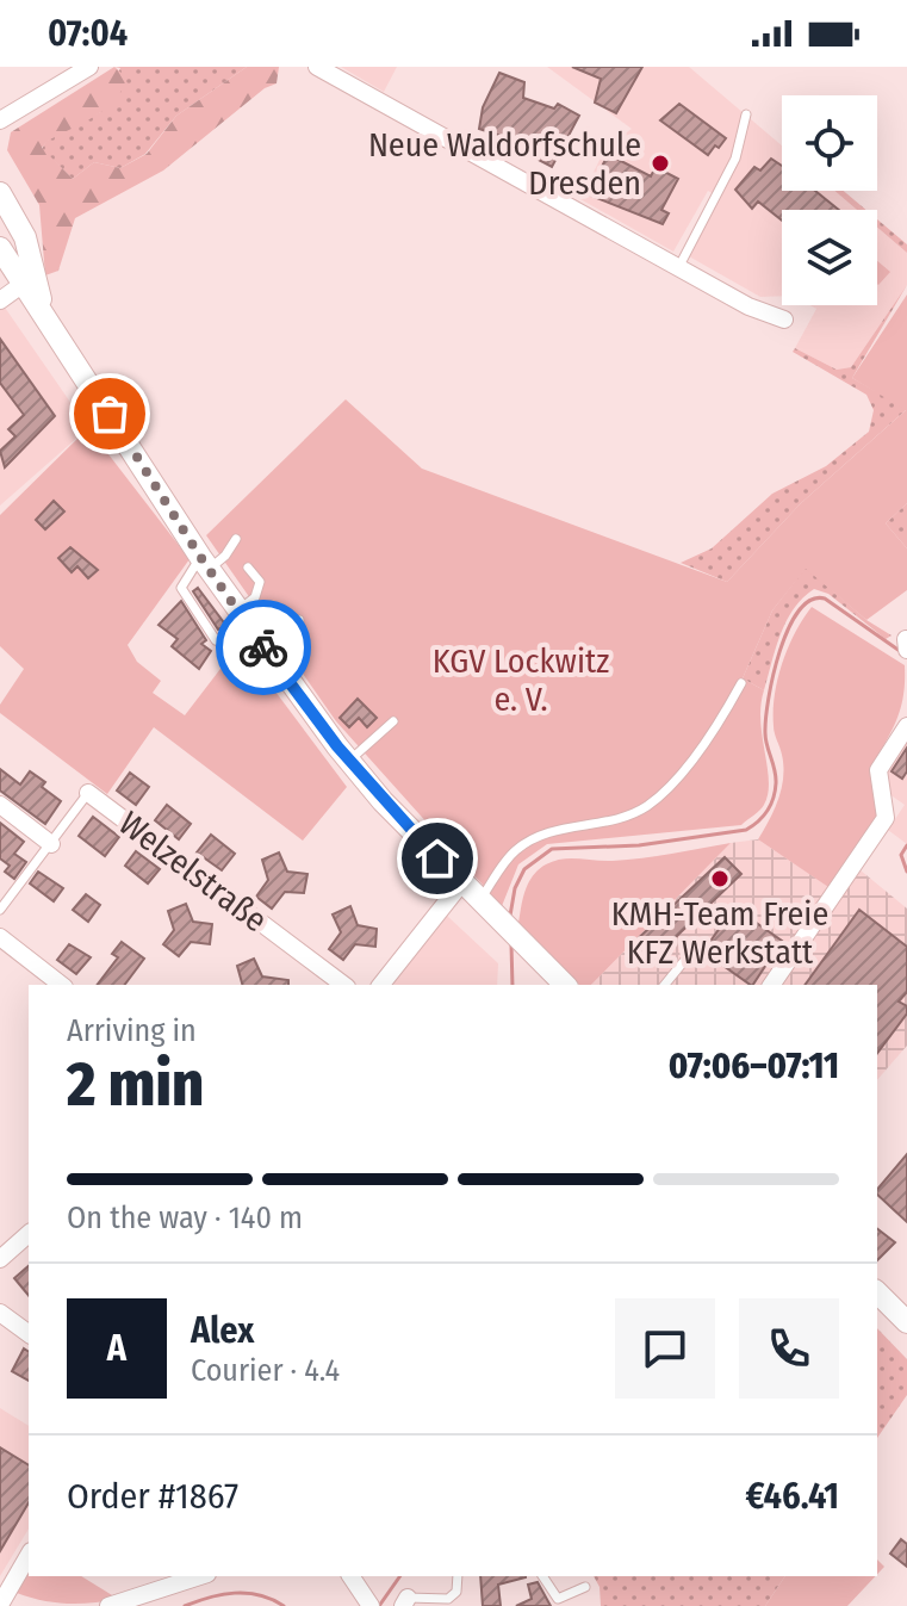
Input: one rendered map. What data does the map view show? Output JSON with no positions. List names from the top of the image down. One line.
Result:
{"streets":{"street":["Welzelstraße"]},"parks":["KGV Lockwitz e. V."],"places":["Neue Waldorfschule Dresden","KMH-Team Freie KFZ Werkstatt"],"page":{"status":"07:04","heading":["2 min","Arriving in","07:06–07:11"],"panel":["Alex","Courier · 4.4","Order #1867","€46.41"],"bar":"On the way · 140 m","round":"A"}}
